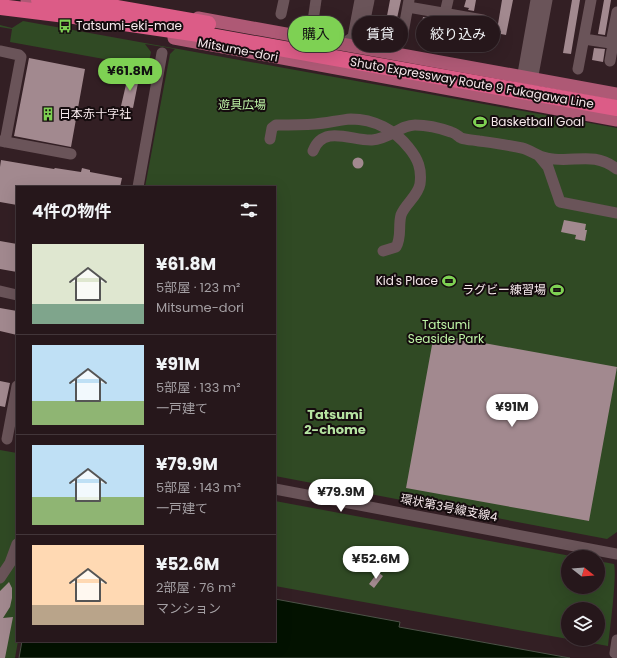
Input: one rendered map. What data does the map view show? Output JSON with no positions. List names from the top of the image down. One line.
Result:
{"streets":{"highway":["Shuto Expressway Route 9 Fukagawa Line"],"main road":["Mitsume-dori"],"street":["環状第3号線支線4"]},"crossings":[["Mitsume-dori","Shuto Expressway Route 9 Fukagawa Line"]],"districts":["Tatsumi 2-chome"],"parks":["遊具広場","Tatsumi Seaside Park"],"places":{"bus stop":["Tatsumi-eki-mae"],"building":["日本赤十字社"],"sports":["Basketball Goal","Kid's Place","ラグビー練習場"]},"north":"right","page":{"chip":["購入","賃貸","絞り込み"],"price":["¥61.8M","¥91M","¥79.9M","¥52.6M"],"heading":"4件の物件","list":[{"name":"¥61.8M","note":"5部屋 · 123 m² · Mitsume-dori"},{"name":"¥91M","note":"5部屋 · 133 m² · 一戸建て"},{"name":"¥79.9M","note":"5部屋 · 143 m² · 一戸建て"},{"name":"¥52.6M","note":"2部屋 · 76 m² · マンション"}]}}
